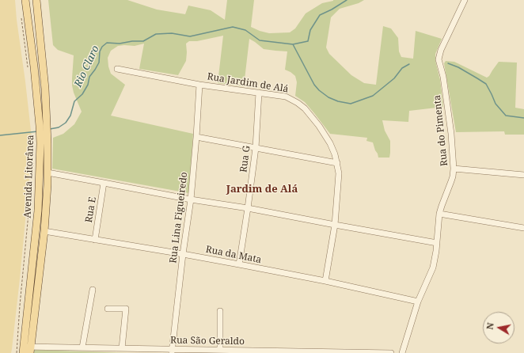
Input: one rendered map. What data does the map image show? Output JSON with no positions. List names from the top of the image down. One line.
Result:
{"streets":{"main road":["Avenida Litorânea"],"street":["Rua Jardim de Alá","Rua do Pimenta","Rua G","Rua E","Rua Lina Figueiredo","Rua da Mata","Rua São Geraldo"]},"crossings":[["Rua Jardim de Alá","Rua G"],["Rua Jardim de Alá","Rua Lina Figueiredo"],["Rua Jardim de Alá","Rua da Mata"],["Rua do Pimenta","Rua da Mata"],["Rua G","Rua da Mata"],["Avenida Litorânea","Rua da Mata"],["Avenida Litorânea","Rua São Geraldo"],["Rua E","Rua da Mata"],["Rua Lina Figueiredo","Rua da Mata"],["Rua Lina Figueiredo","Rua São Geraldo"]],"districts":["Jardim de Alá"],"water":["Rio Claro"],"north":"left"}
